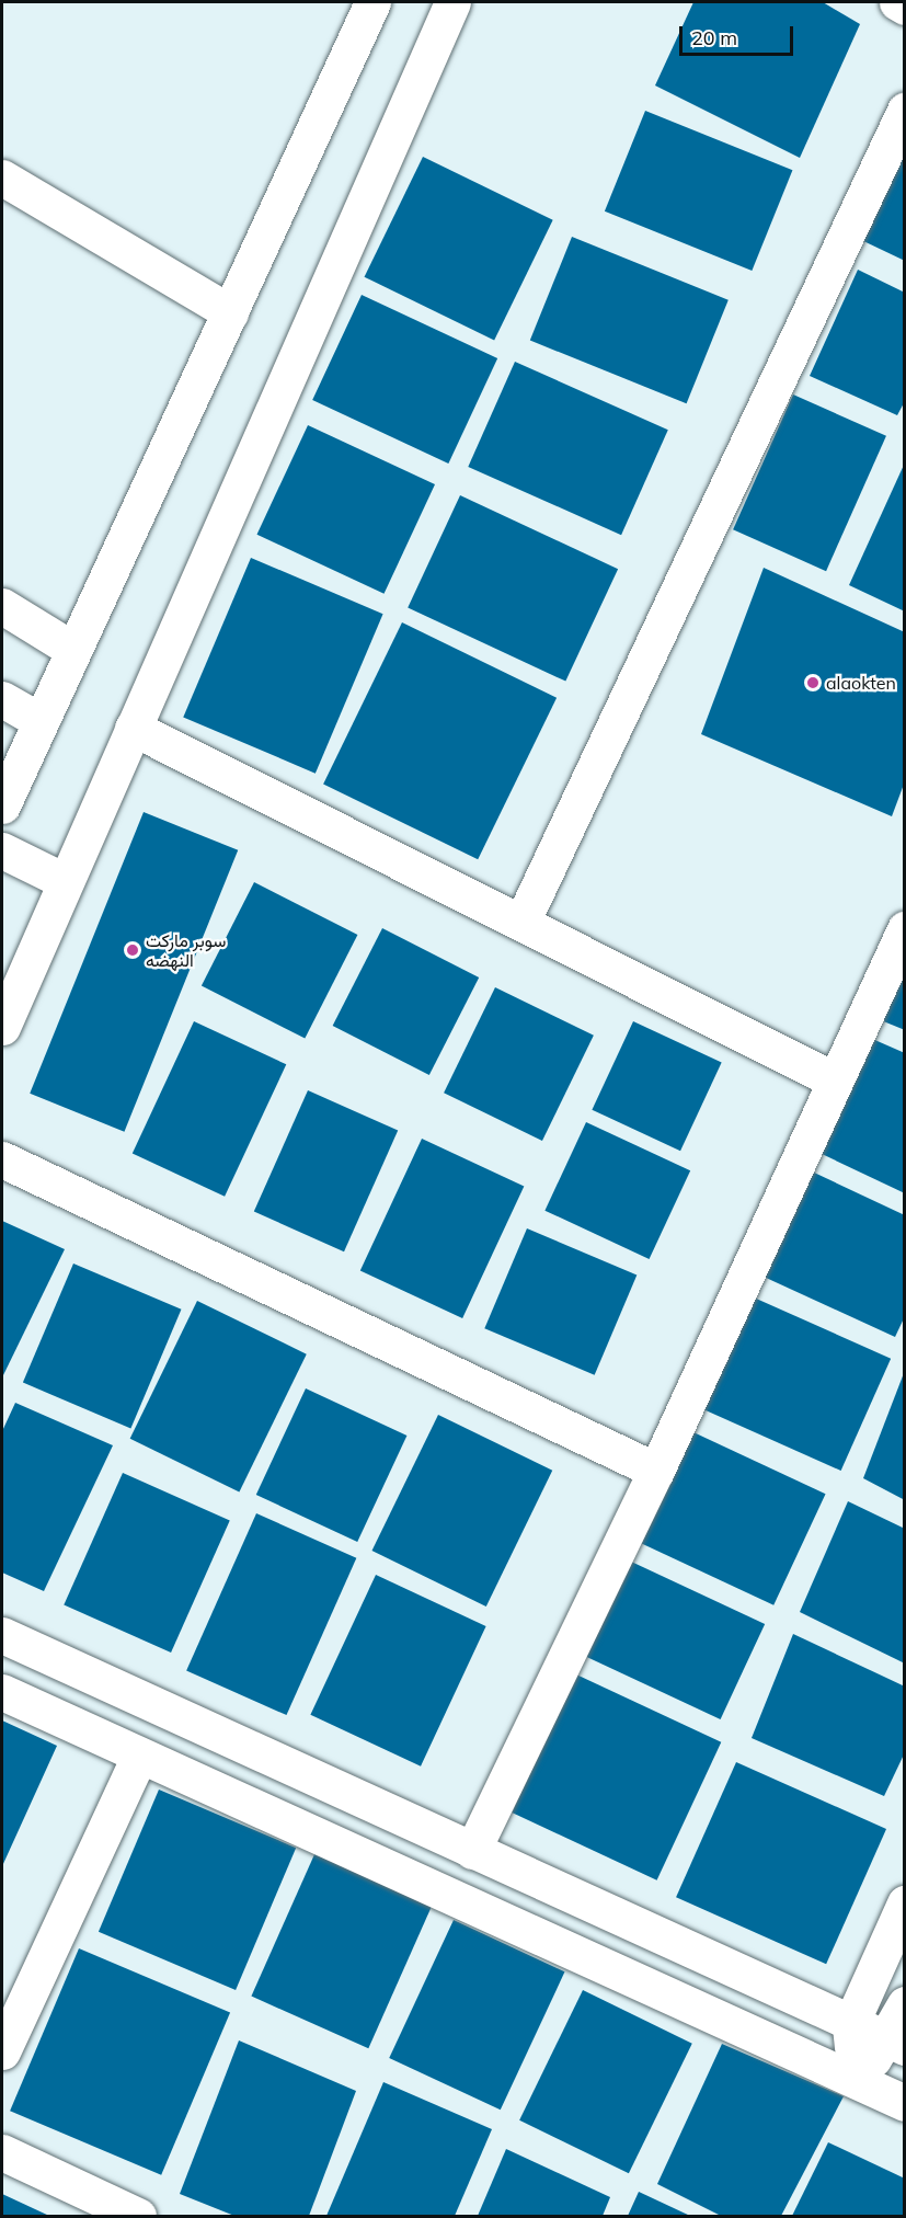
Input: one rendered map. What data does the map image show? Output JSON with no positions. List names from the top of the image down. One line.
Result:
{"places":["alaokten","سوبر ماركت النهضه"],"scale_bar":"20 m"}
